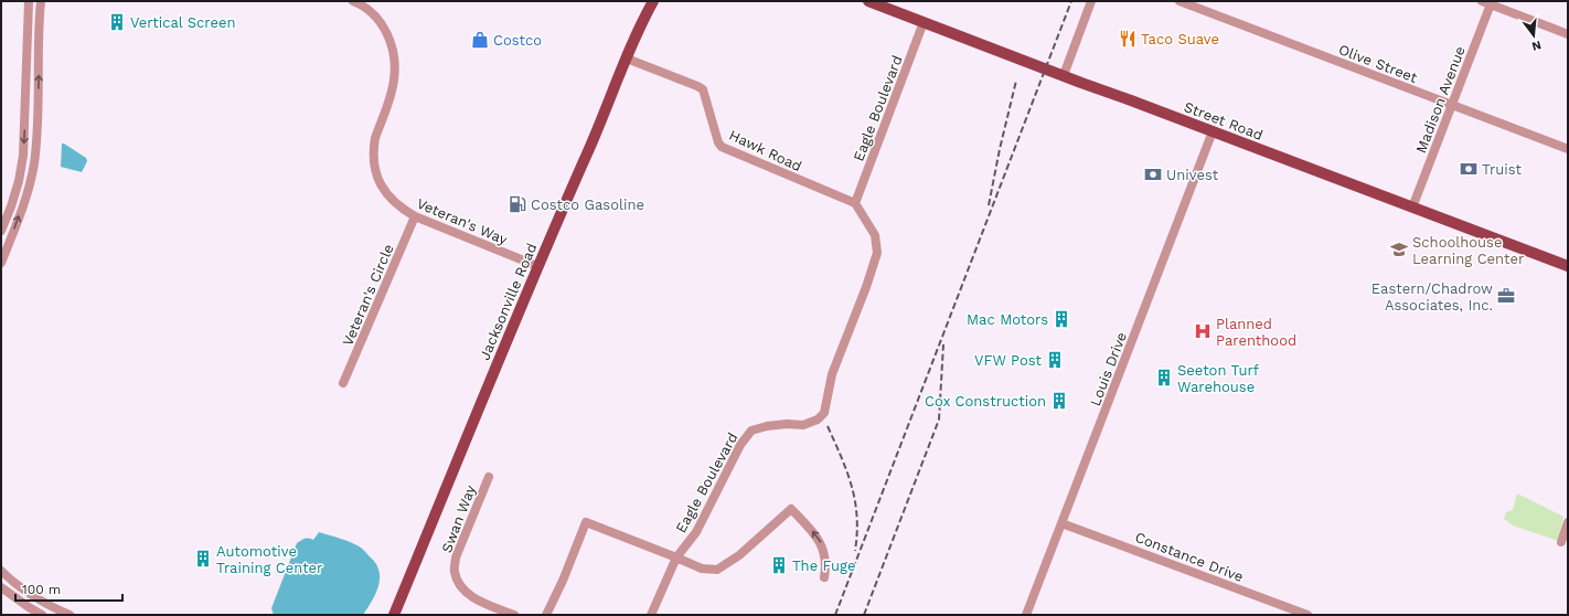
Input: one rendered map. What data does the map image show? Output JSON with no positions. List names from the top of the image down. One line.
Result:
{"streets":{"main road":["Street Road","Jacksonville Road"],"street":["Olive Street","Madison Avenue","Eagle Boulevard","Hawk Road","Veteran's Way","Veteran's Circle","Louis Drive","Swan Way","Constance Drive"]},"crossings":[["Olive Street","Madison Avenue"],["Madison Avenue","Street Road"],["Eagle Boulevard","Street Road"],["Eagle Boulevard","Hawk Road"],["Street Road","Louis Drive"],["Hawk Road","Jacksonville Road"],["Veteran's Way","Veteran's Circle"],["Veteran's Way","Jacksonville Road"],["Louis Drive","Constance Drive"]],"places":{"building":["Vertical Screen","Mac Motors","VFW Post","Seeton Turf Warehouse","Cox Construction","Automotive Training Center","The Fuge"],"restaurant":["Taco Suave"],"shop":["Costco"],"bank":["Truist","Univest"],"fuel station":["Costco Gasoline"],"school or university":["Schoolhouse Learning Center"],"office":["Eastern/Chadrow Associates, Inc."],"hospital":["Planned Parenthood"]},"scale_bar":"100 m","north":"bottom"}
